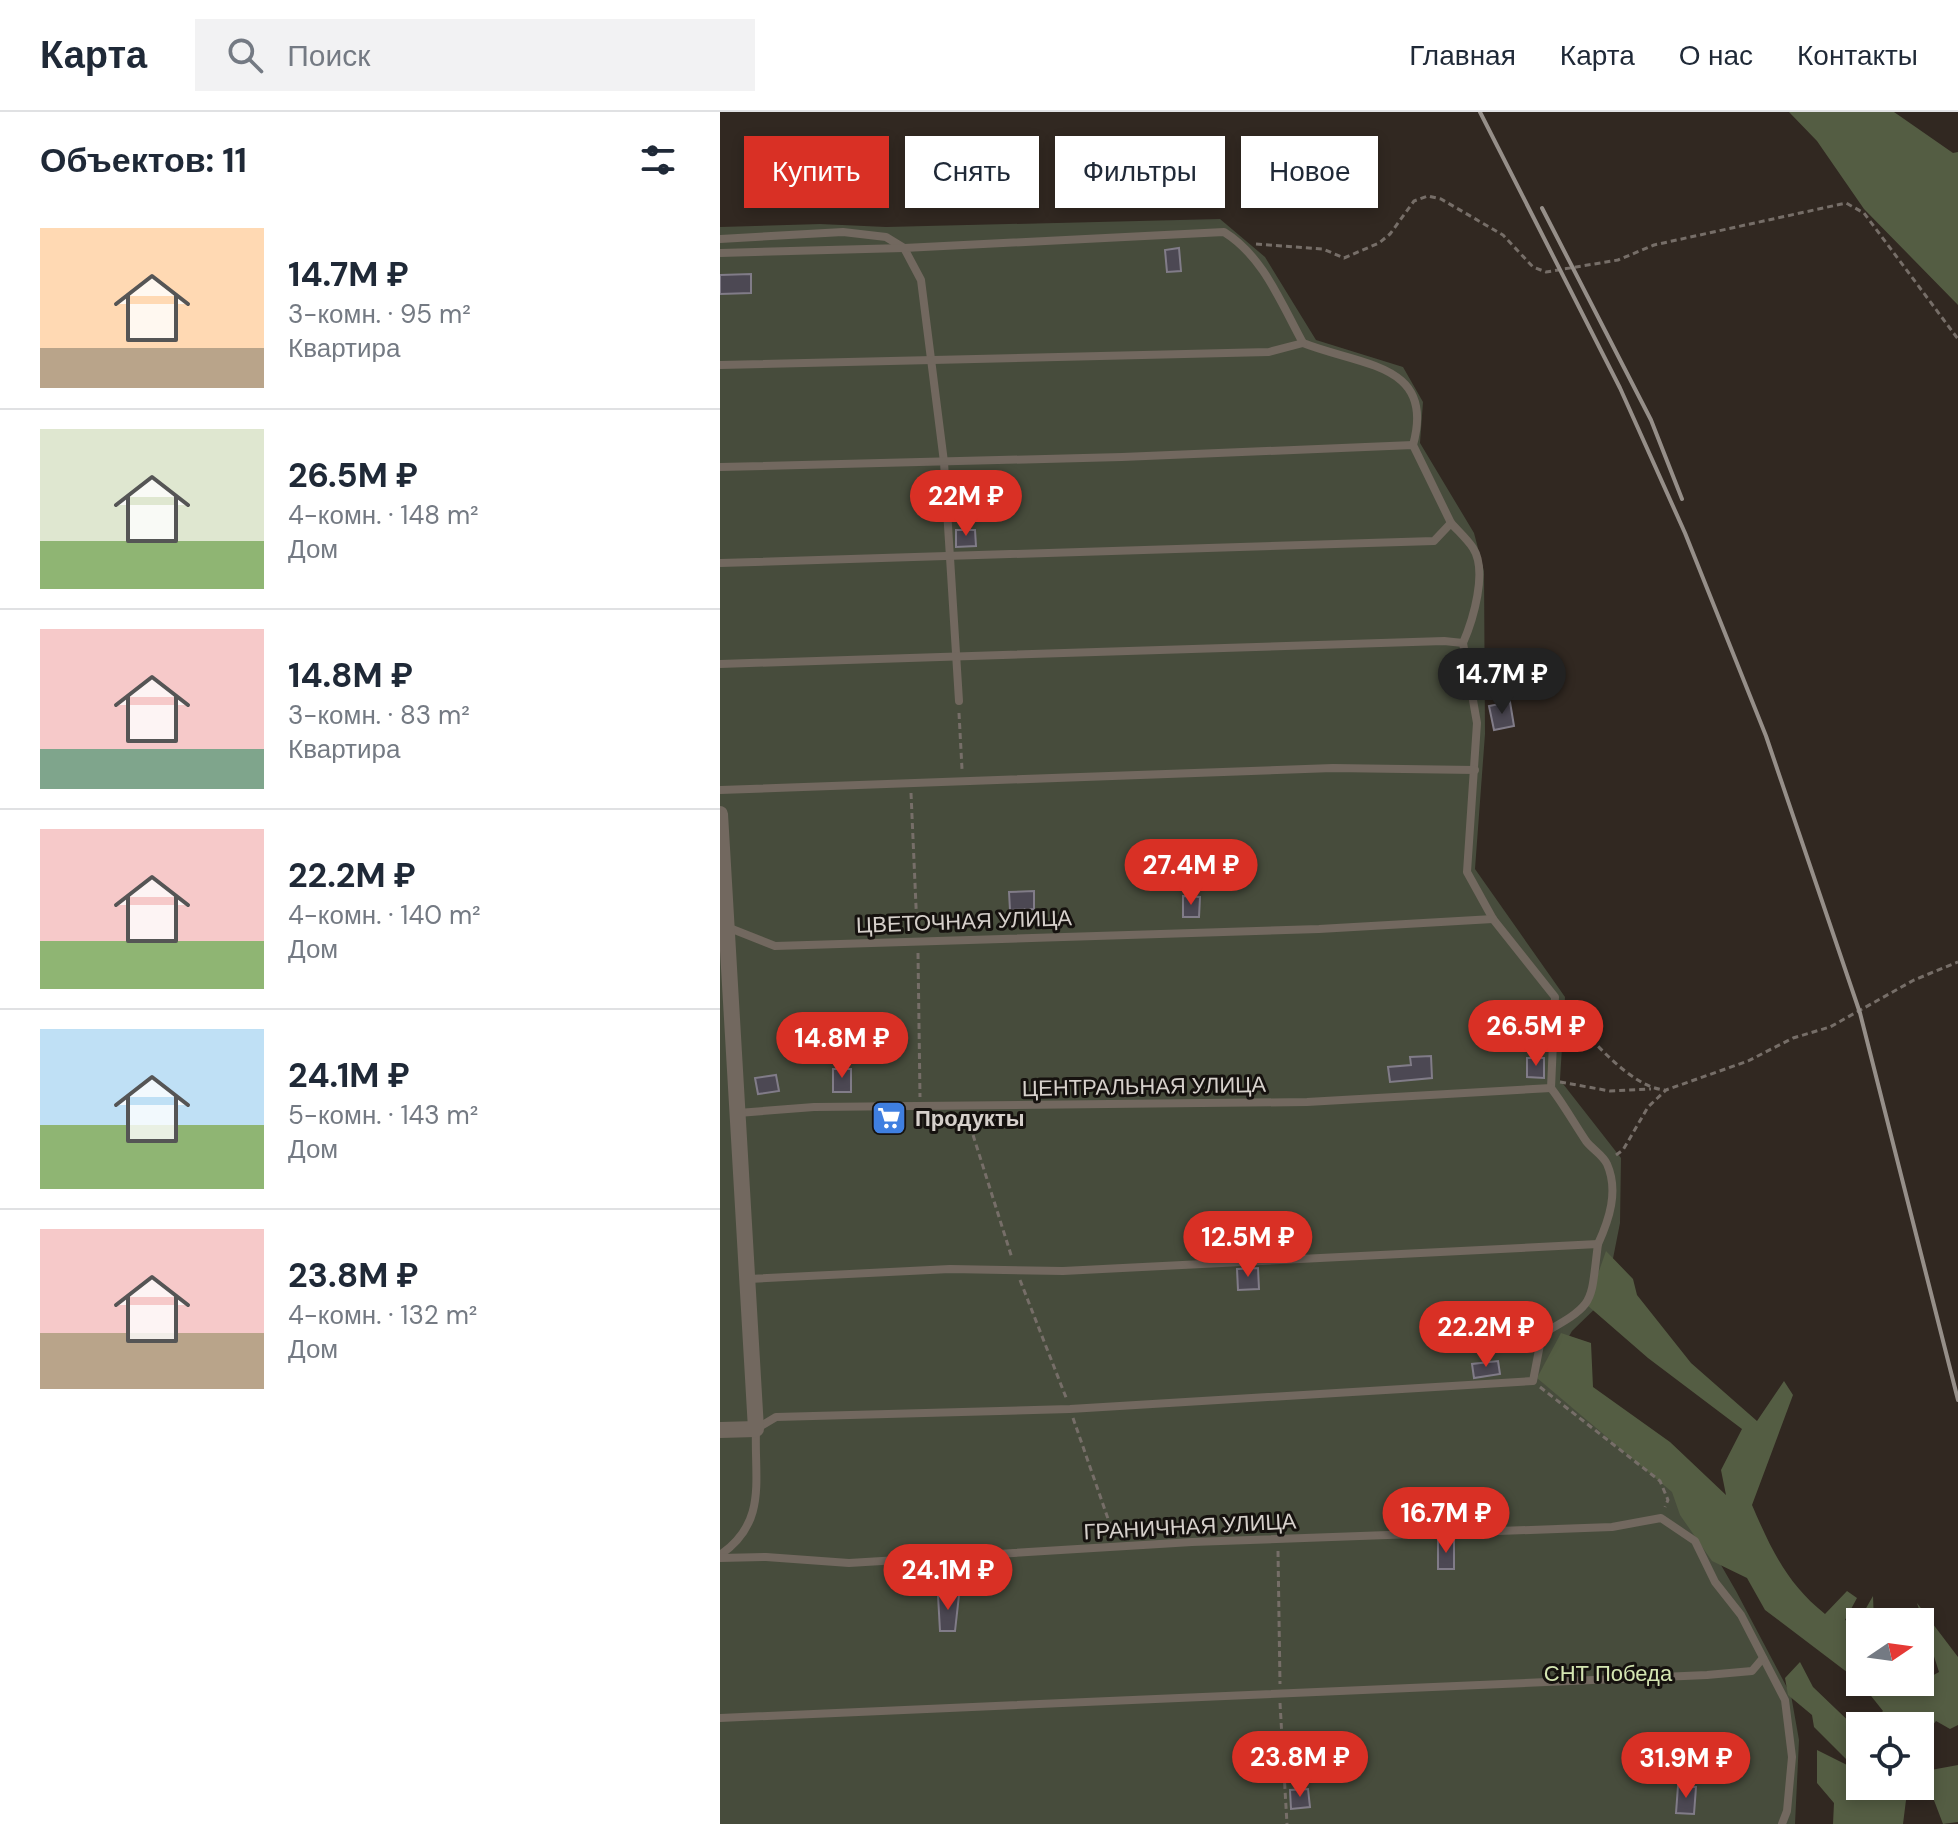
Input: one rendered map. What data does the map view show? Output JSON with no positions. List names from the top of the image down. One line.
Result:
{"streets":{"lane":["ЦВЕТОЧНАЯ УЛИЦА","ЦЕНТРАЛЬНАЯ УЛИЦА","ГРАНИЧНАЯ УЛИЦА"]},"parks":["СНТ Победа"],"places":{"supermarket":["Продукты"]},"north":"right","page":{"header":"Карта","search":"Поиск","nav":["Главная","Карта","О нас","Контакты"],"heading":"Объектов: 11","chip":["Купить","Снять","Фильтры","Новое"],"list":[{"name":"14.7M ₽","note":"3-комн. · 95 m² · Квартира"},{"name":"26.5M ₽","note":"4-комн. · 148 m² · Дом"},{"name":"14.8M ₽","note":"3-комн. · 83 m² · Квартира"},{"name":"22.2M ₽","note":"4-комн. · 140 m² · Дом"},{"name":"24.1M ₽","note":"5-комн. · 143 m² · Дом"},{"name":"23.8M ₽","note":"4-комн. · 132 m² · Дом"}],"price":["22M ₽","14.7M ₽","27.4M ₽","26.5M ₽","14.8M ₽","12.5M ₽","22.2M ₽","16.7M ₽","24.1M ₽","23.8M ₽","31.9M ₽"]}}
